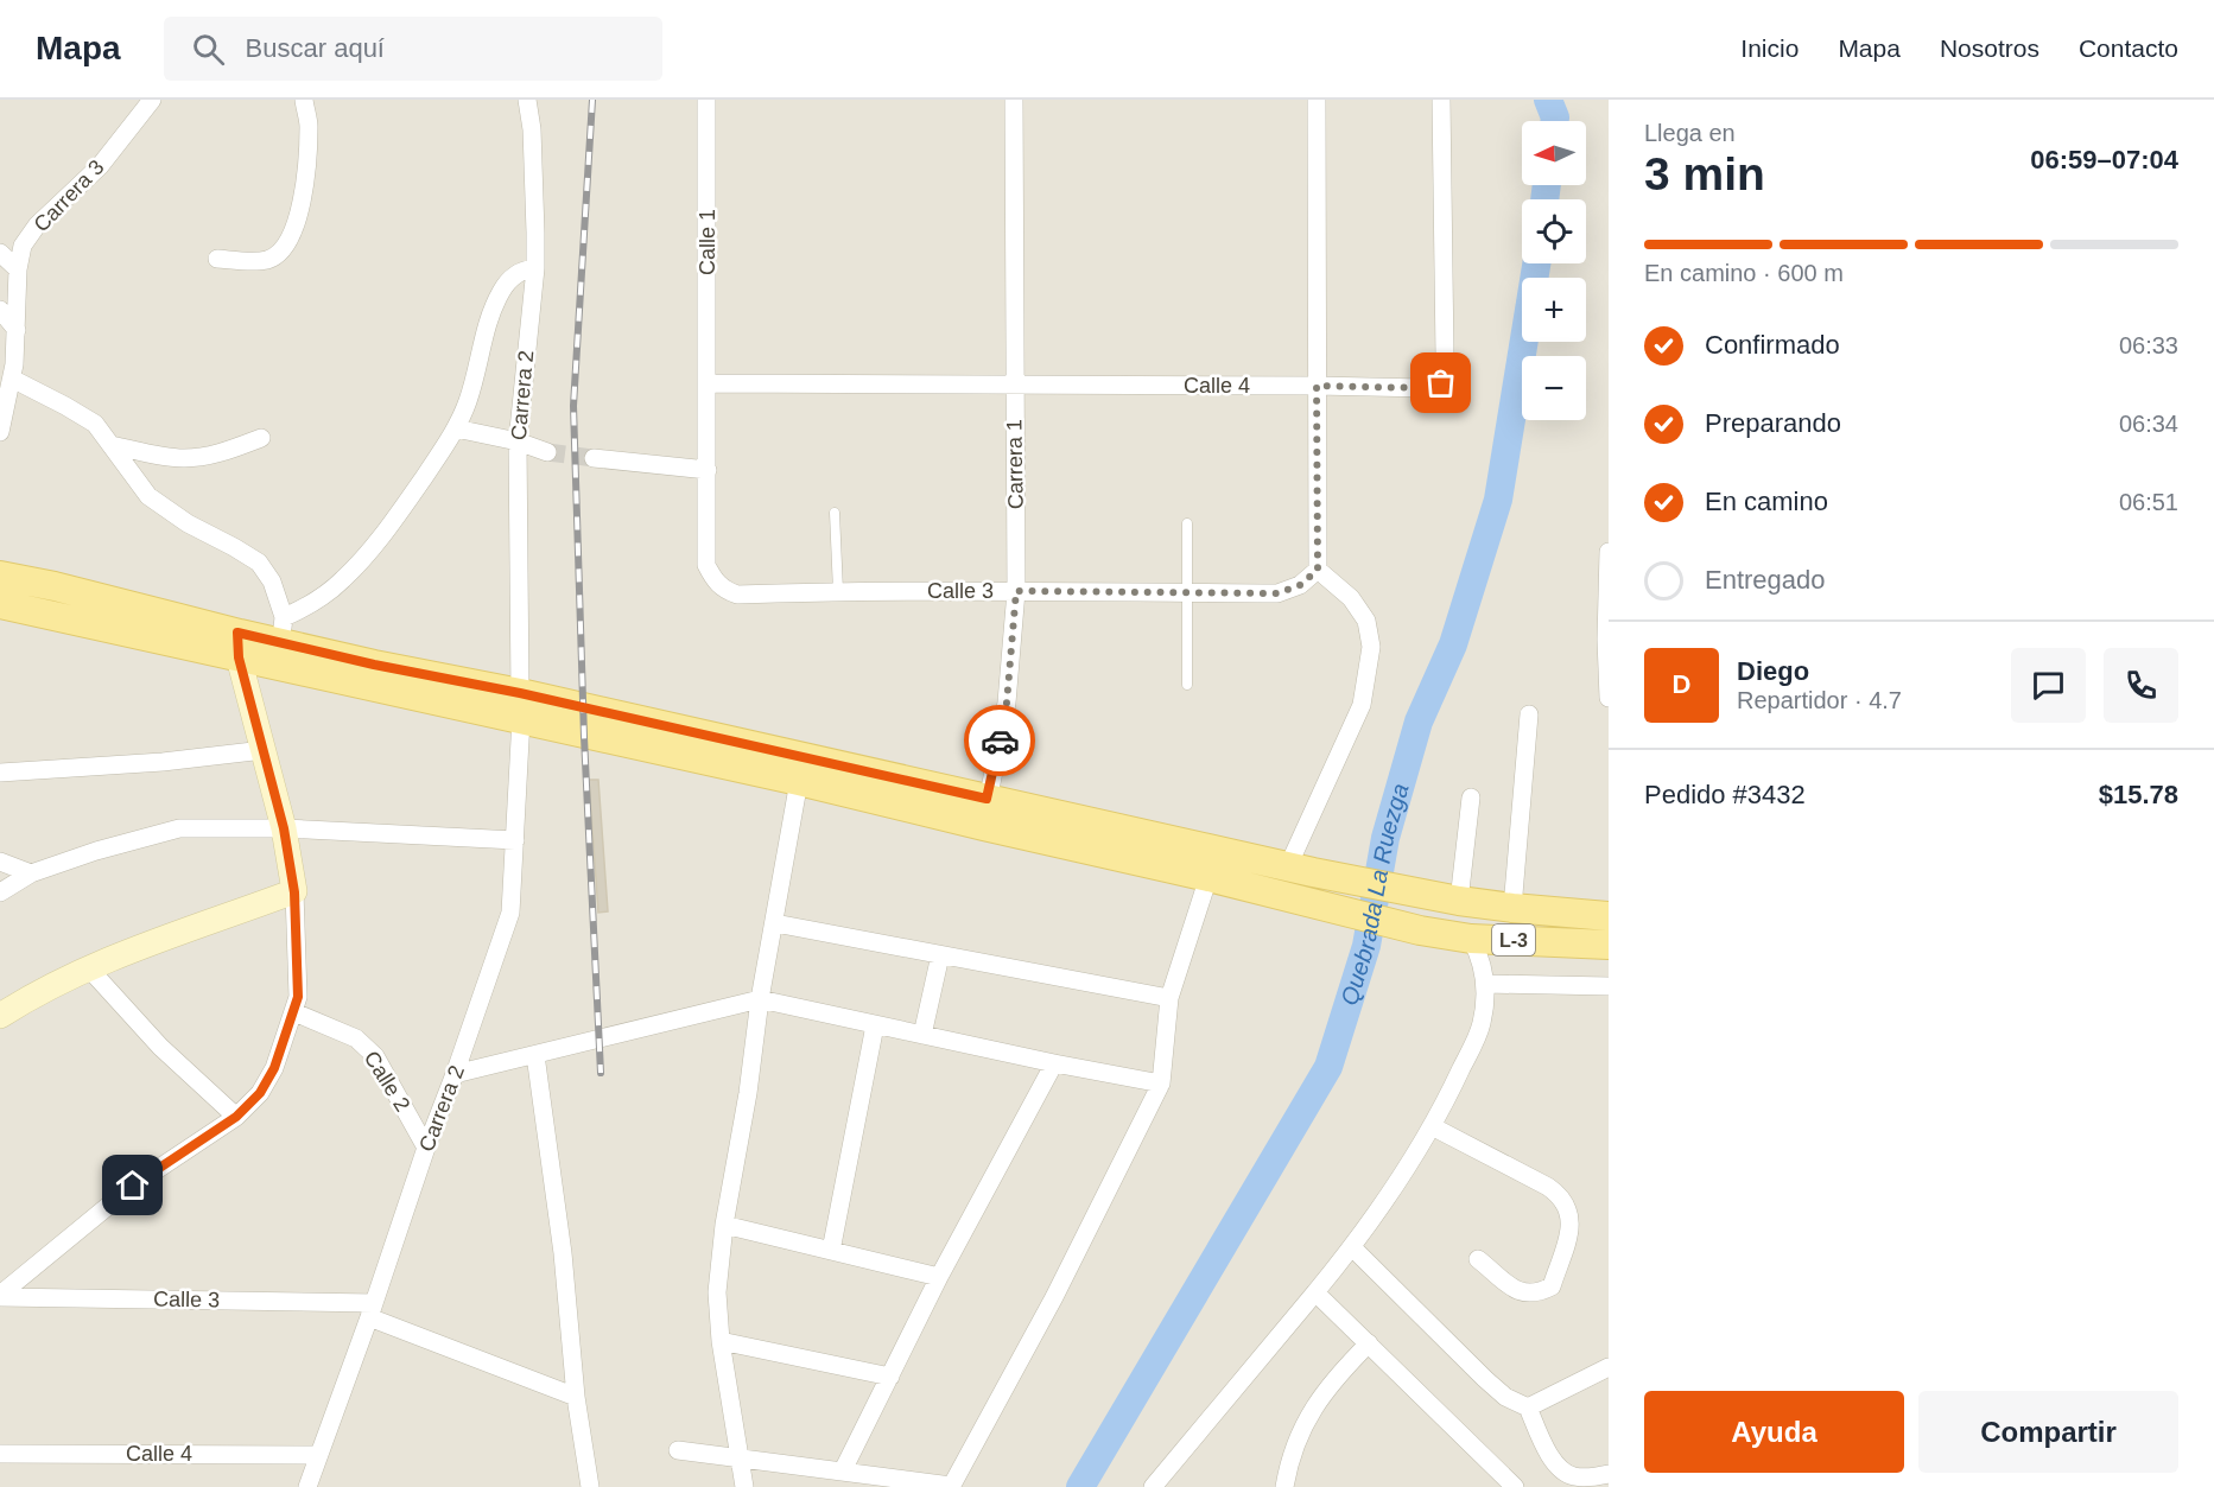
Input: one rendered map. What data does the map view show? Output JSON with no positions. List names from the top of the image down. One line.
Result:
{"streets":{"main road":["L-3"],"street":["Carrera 3","Calle 1","Calle 4","Carrera 2","Carrera 1","Calle 3","Calle 2"]},"crossings":[["Calle 1","Calle 4"],["Calle 1","Calle 3"],["Calle 4","Carrera 2"],["Calle 4","Carrera 1"],["Calle 4","Calle 3"],["Carrera 2","Calle 3"],["Carrera 2","L-3"],["Carrera 2","Calle 2"],["Carrera 1","Calle 3"],["Carrera 1","L-3"]],"water":["Quebrada La Ruezga"],"north":"left","page":{"header":"Mapa","search":"Buscar aquí","nav":["Inicio","Mapa","Nosotros","Contacto"],"heading":["3 min","Llega en","06:59–07:04"],"panel":["Diego","Repartidor · 4.7","Pedido #3432","$15.78"],"map_buttons":["+","−"],"bar":"En camino · 600 m","list":[["Confirmado","06:33"],["Preparando","06:34"],["En camino","06:51"],"Entregado"],"round":"D","buttons":["Ayuda","Compartir"]}}
